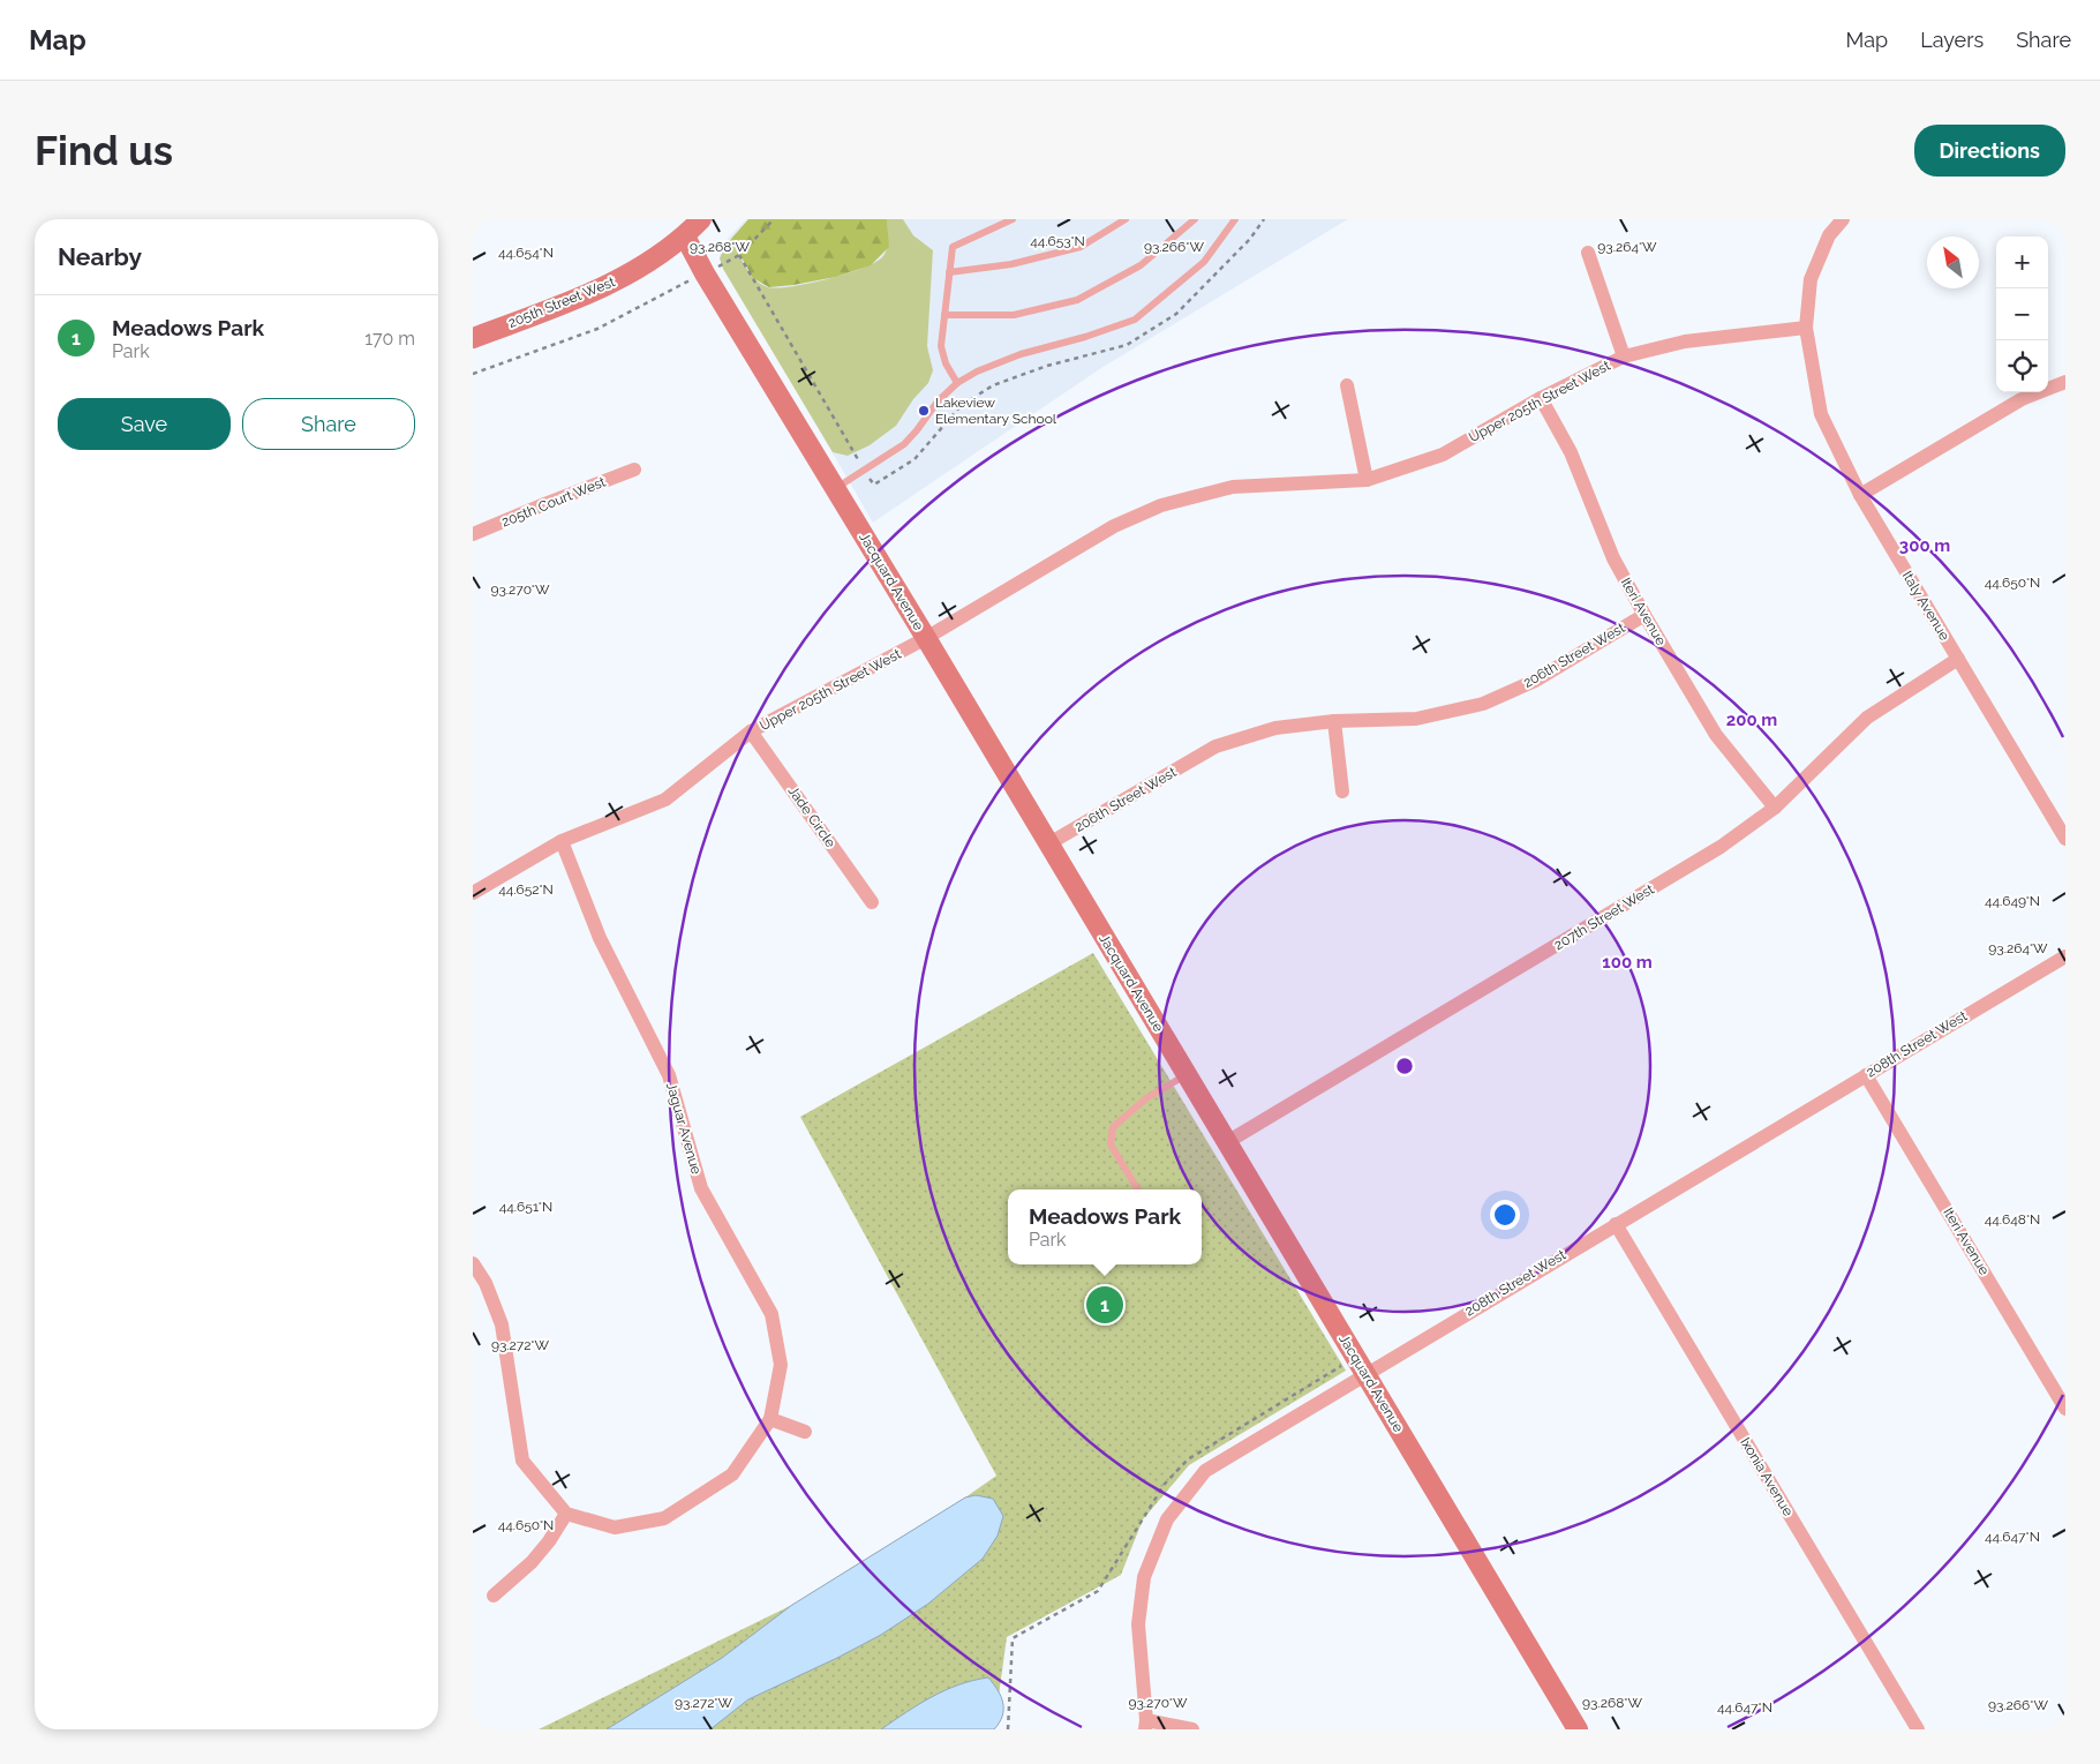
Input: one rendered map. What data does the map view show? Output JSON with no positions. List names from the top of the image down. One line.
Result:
{"streets":{"street":["205th Street West","Upper 205th Street West","205th Court West","Jacquard Avenue","Italy Avenue","Iteri Avenue","206th Street West","Jade Circle","207th Street West","208th Street West","Jaguar Avenue","Ixonia Avenue"]},"crossings":[["205th Street West","Jacquard Avenue"],["Upper 205th Street West","Jacquard Avenue"],["Upper 205th Street West","Italy Avenue"],["Upper 205th Street West","Iteri Avenue"],["Upper 205th Street West","Jade Circle"],["Upper 205th Street West","Jaguar Avenue"],["Jacquard Avenue","206th Street West"],["Jacquard Avenue","207th Street West"],["Jacquard Avenue","208th Street West"],["Italy Avenue","207th Street West"],["Iteri Avenue","206th Street West"],["Iteri Avenue","207th Street West"],["Iteri Avenue","208th Street West"],["208th Street West","Ixonia Avenue"]],"places":["Lakeview Elementary School"],"north":"top left","page":{"header":"Map","nav":["Map","Layers","Share"],"buttons":["Directions",["Save","Share"]],"title":"Find us","heading":"Nearby","map_buttons":["+","−"],"list":[{"mark":"1","name":"Meadows Park","note":"Park","value":"170 m"}],"popup":["Meadows Park","Park"],"pins":"1"},"coordinates":["44.653°N","93.268°W","93.266°W","93.264°W","44.654°N","44.650°N","93.270°W","44.652°N","44.649°N","44.651°N","44.648°N","93.272°W","44.647°N"],"rings":["300 m","200 m","100 m"]}
